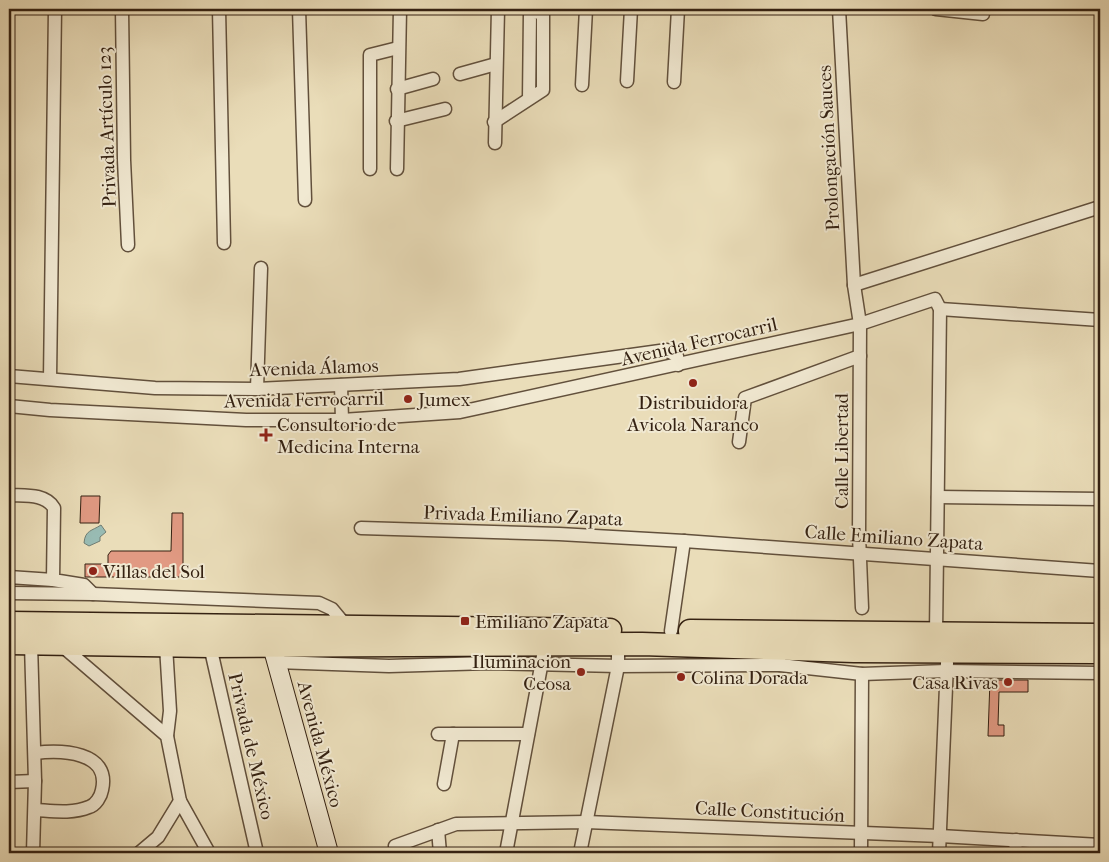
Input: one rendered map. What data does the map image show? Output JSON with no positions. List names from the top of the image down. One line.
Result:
{"streets":{"street":["Privada Artículo 123","Prolongación Sauces","Avenida Ferrocarril","Avenida Álamos","Calle Libertad","Privada Emiliano Zapata","Calle Emiliano Zapata","Avenida México","Privada de México","Calle Constitución"]},"crossings":[["Prolongación Sauces","Avenida Ferrocarril"],["Prolongación Sauces","Calle Libertad"],["Avenida Ferrocarril","Avenida Álamos"],["Avenida Ferrocarril","Calle Libertad"],["Calle Libertad","Calle Emiliano Zapata"],["Privada Emiliano Zapata","Calle Emiliano Zapata"]],"places":{"other":["Distribuidora Avicola Naranco","Jumex","Villas del Sol","Iluminacion Ceosa","Colina Dorada","Casa Rivas"],"health":["Consultorio de Medicina Interna"],"transit":["Emiliano Zapata"]}}
